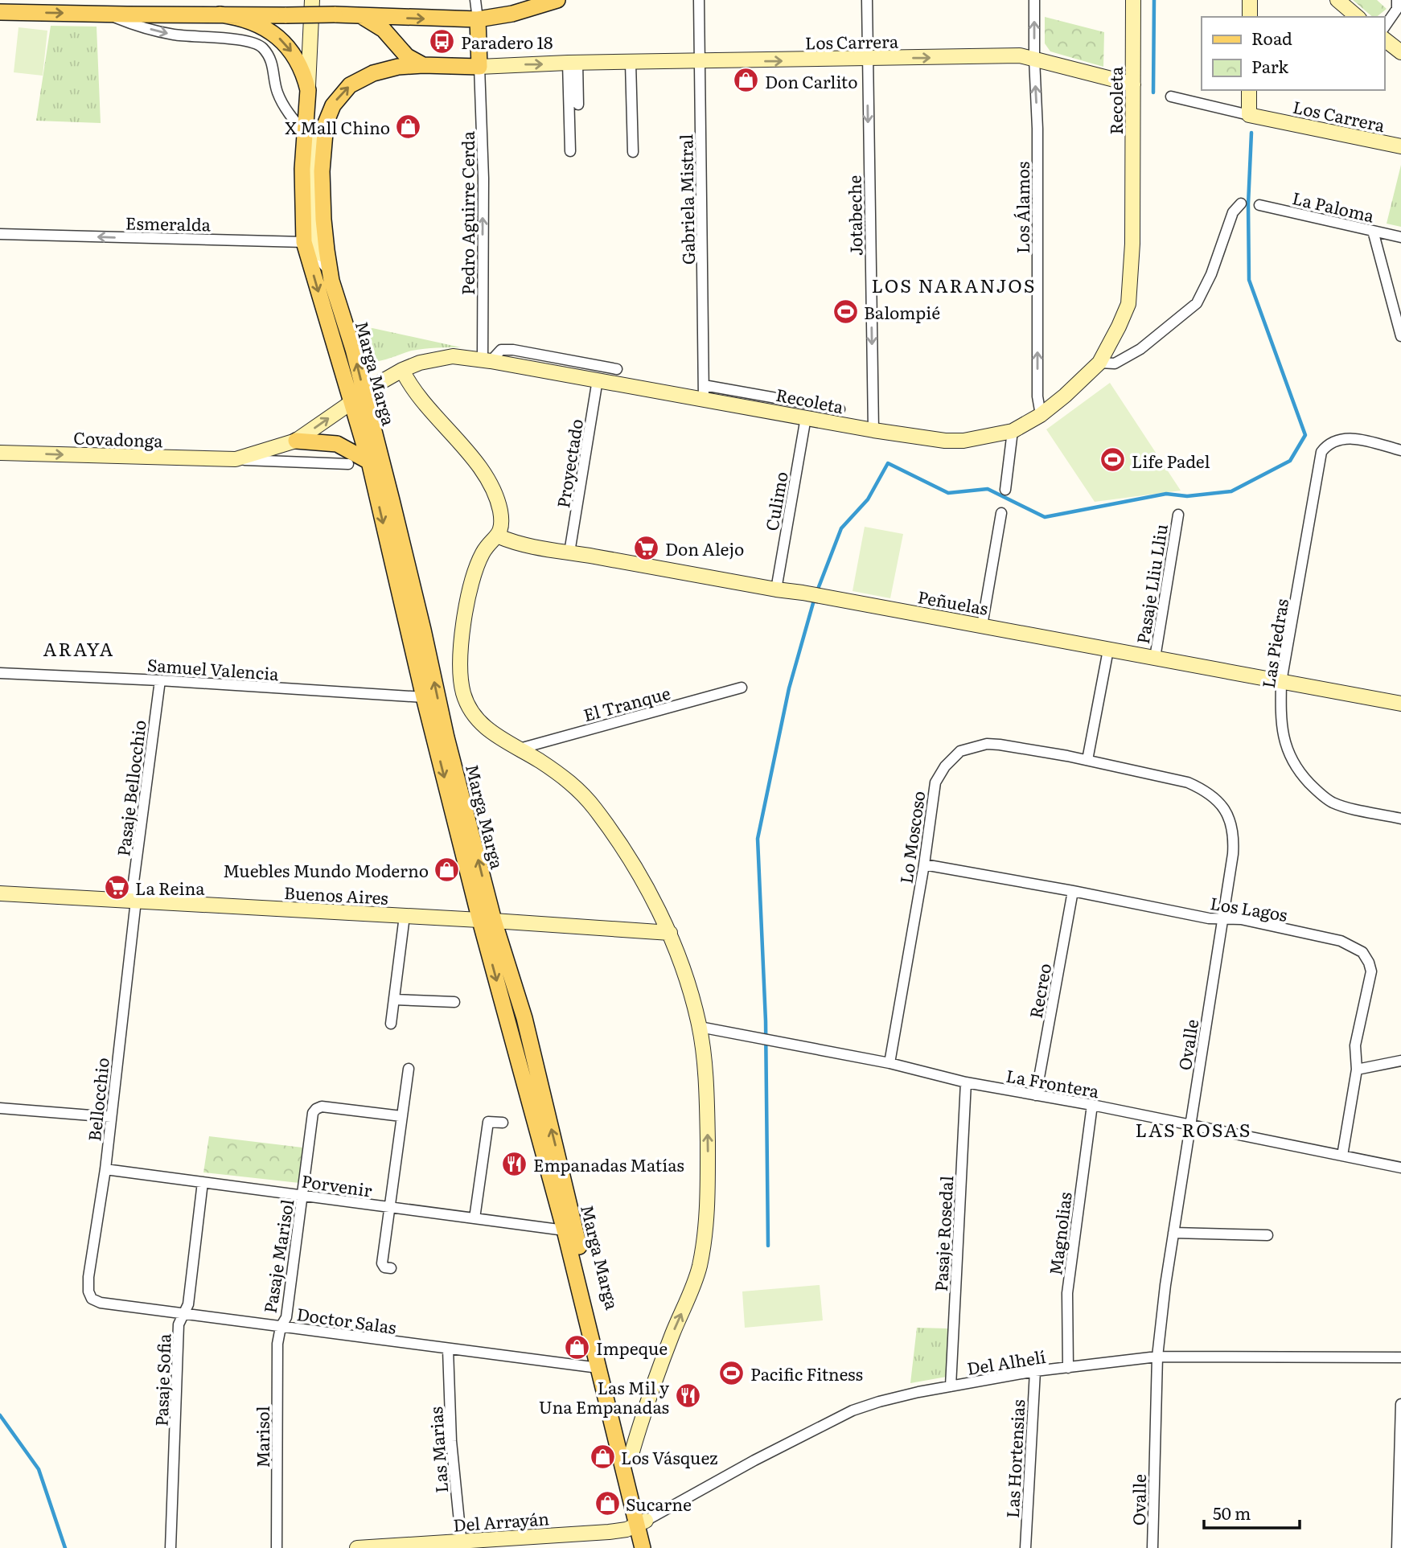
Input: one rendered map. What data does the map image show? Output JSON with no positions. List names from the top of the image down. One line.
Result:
{"streets":{"main road":["Marga Marga"],"street":["Los Carrera","Recoleta","Gabriela Mistral","La Paloma","Los Álamos","Pedro Aguirre Cerda","Jotabeche","Esmeralda","Covadonga","Proyectado","Culimo","Pasaje Lliu Lliu","Peñuelas","Las Piedras","Samuel Valencia","El Tranque","Pasaje Bellocchio","Lo Moscoso","Buenos Aires","Los Lagos","Recreo","Ovalle","La Frontera","Bellocchio","Porvenir","Pasaje Rosedal","Magnolias","Pasaje Marisol","Doctor Salas","Del Alhelí","Pasaje Sofia","Marisol","Las Marias","Las Hortensias","Del Arrayán"]},"crossings":[["Los Carrera","Recoleta"],["Los Carrera","Gabriela Mistral"],["Los Carrera","Los Álamos"],["Los Carrera","Pedro Aguirre Cerda"],["Los Carrera","Jotabeche"],["Recoleta","Gabriela Mistral"],["Recoleta","Los Álamos"],["Recoleta","Pedro Aguirre Cerda"],["Recoleta","Jotabeche"],["Recoleta","Marga Marga"],["Recoleta","Covadonga"],["Recoleta","Proyectado"],["Recoleta","Culimo"],["Esmeralda","Marga Marga"],["Marga Marga","Covadonga"],["Marga Marga","Samuel Valencia"],["Marga Marga","Buenos Aires"],["Marga Marga","Porvenir"],["Marga Marga","Doctor Salas"],["Marga Marga","Del Alhelí"],["Marga Marga","Del Arrayán"],["Proyectado","Peñuelas"],["Culimo","Peñuelas"],["Pasaje Lliu Lliu","Peñuelas"],["Peñuelas","Las Piedras"],["Samuel Valencia","Pasaje Bellocchio"],["Pasaje Bellocchio","Buenos Aires"],["Pasaje Bellocchio","Bellocchio"],["Lo Moscoso","Los Lagos"],["Lo Moscoso","Ovalle"],["Lo Moscoso","La Frontera"],["Buenos Aires","Bellocchio"],["Los Lagos","Recreo"],["Los Lagos","Ovalle"],["Los Lagos","La Frontera"],["Recreo","La Frontera"],["Ovalle","La Frontera"],["Ovalle","Del Alhelí"],["La Frontera","Pasaje Rosedal"],["La Frontera","Magnolias"],["Bellocchio","Porvenir"],["Bellocchio","Doctor Salas"],["Porvenir","Pasaje Marisol"],["Porvenir","Pasaje Sofia"],["Pasaje Rosedal","Del Alhelí"],["Magnolias","Del Alhelí"],["Pasaje Marisol","Doctor Salas"],["Pasaje Marisol","Marisol"],["Doctor Salas","Pasaje Sofia"],["Doctor Salas","Marisol"],["Doctor Salas","Las Marias"],["Del Alhelí","Las Hortensias"],["Del Alhelí","Del Arrayán"],["Las Marias","Del Arrayán"]],"one_way":["Los Carrera","Los Álamos","Pedro Aguirre Cerda","Jotabeche","Esmeralda","Covadonga"],"districts":["LOS NARANJOS","ARAYA","LAS ROSAS"],"places":{"bus stop":["Paradero 18"],"shop":["Don Carlito","X Mall Chino","Muebles Mundo Moderno","Impeque","Los Vásquez","Sucarne"],"sports":["Balompié","Life Padel","Pacific Fitness"],"supermarket":["Don Alejo","La Reina"],"restaurant":["Empanadas Matías","Las Mil y Una Empanadas"]},"legend":["Road","Park"],"scale_bar":"50 m"}
